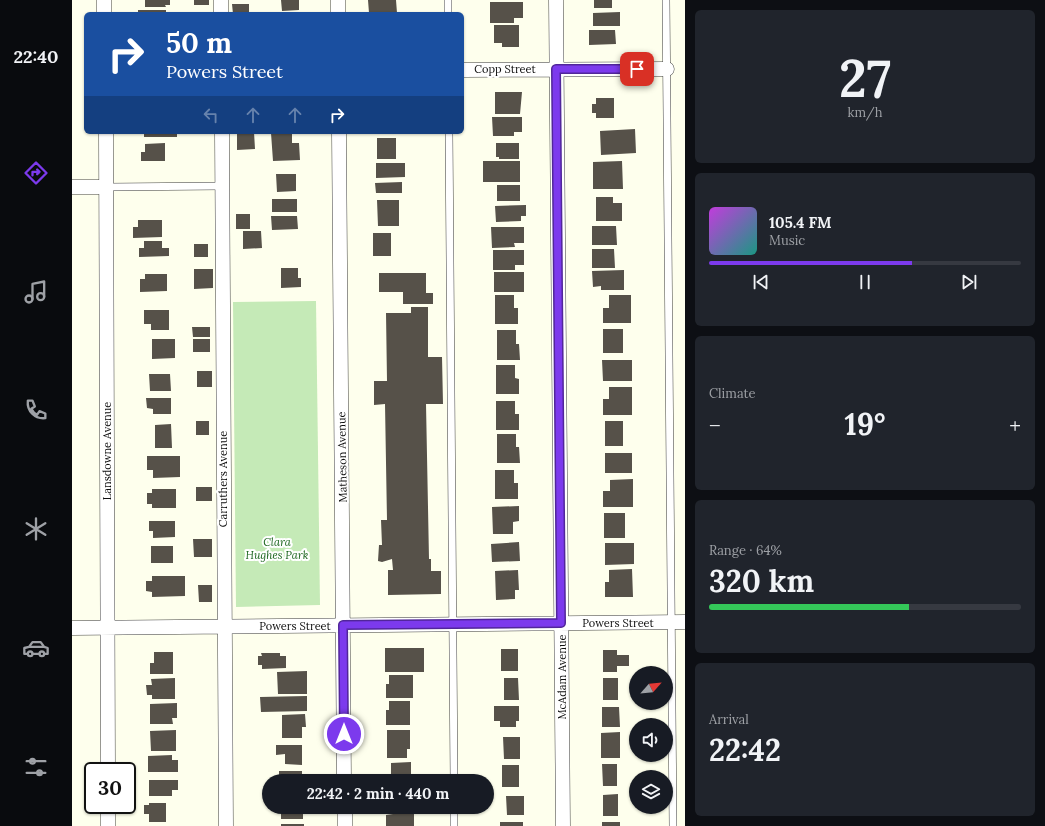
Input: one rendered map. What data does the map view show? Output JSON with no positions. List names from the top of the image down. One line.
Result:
{"streets":{"street":["Copp Street","Lansdowne Avenue","Matheson Avenue","Carruthers Avenue","Powers Street","McAdam Avenue"]},"crossings":[["Copp Street","McAdam Avenue"],["Lansdowne Avenue","Powers Street"],["Matheson Avenue","Powers Street"],["Carruthers Avenue","Powers Street"],["Powers Street","McAdam Avenue"]],"parks":["Clara Hughes Park"],"north":"top right","page":{"tabs":"22:40","tile":[["27","km/h"],"Climate",["Range · 64%","320 km"],["Arrival","22:42"]],"turn":["50 m","Powers Street"],"song":["105.4 FM","Music"],"heat":["−","19°","+"],"limit":"30","trip":"22:42 · 2 min · 440 m"}}
